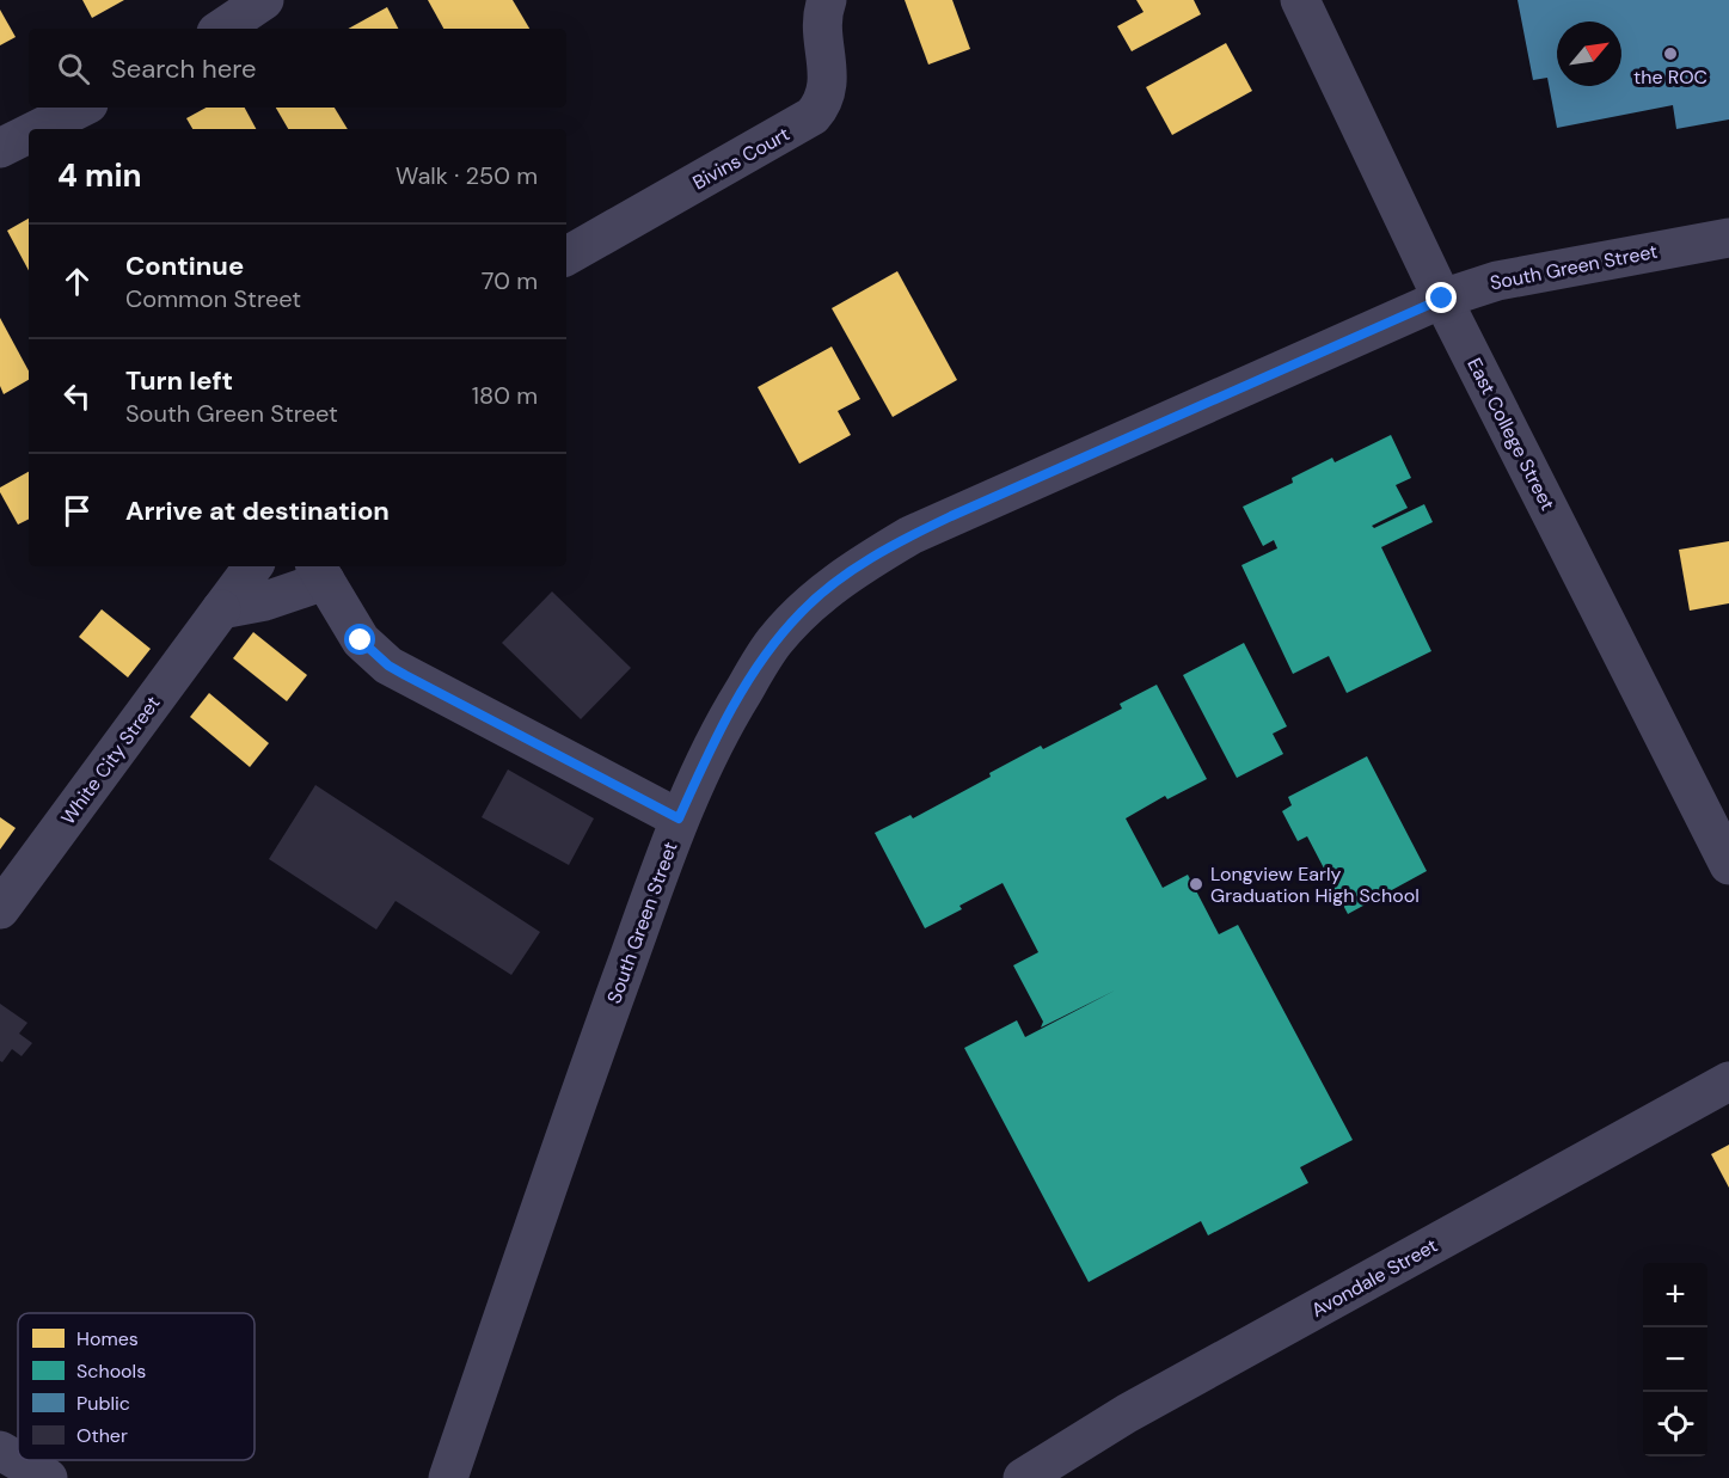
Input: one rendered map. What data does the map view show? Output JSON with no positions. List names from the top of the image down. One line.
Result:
{"streets":{"street":["Bivins Court","South Green Street","East College Street","White City Street","Avondale Street"]},"crossings":[["South Green Street","East College Street"]],"places":["the ROC","Longview Early Graduation High School"],"legend":["Homes","Schools","Public","Other"],"north":"top right","page":{"search":"Search here","heading":["4 min","Walk · 250 m"],"list":[["Continue","Common Street","70 m"],["Turn left","South Green Street","180 m"],"Arrive at destination"],"map_buttons":["+","−"]}}
